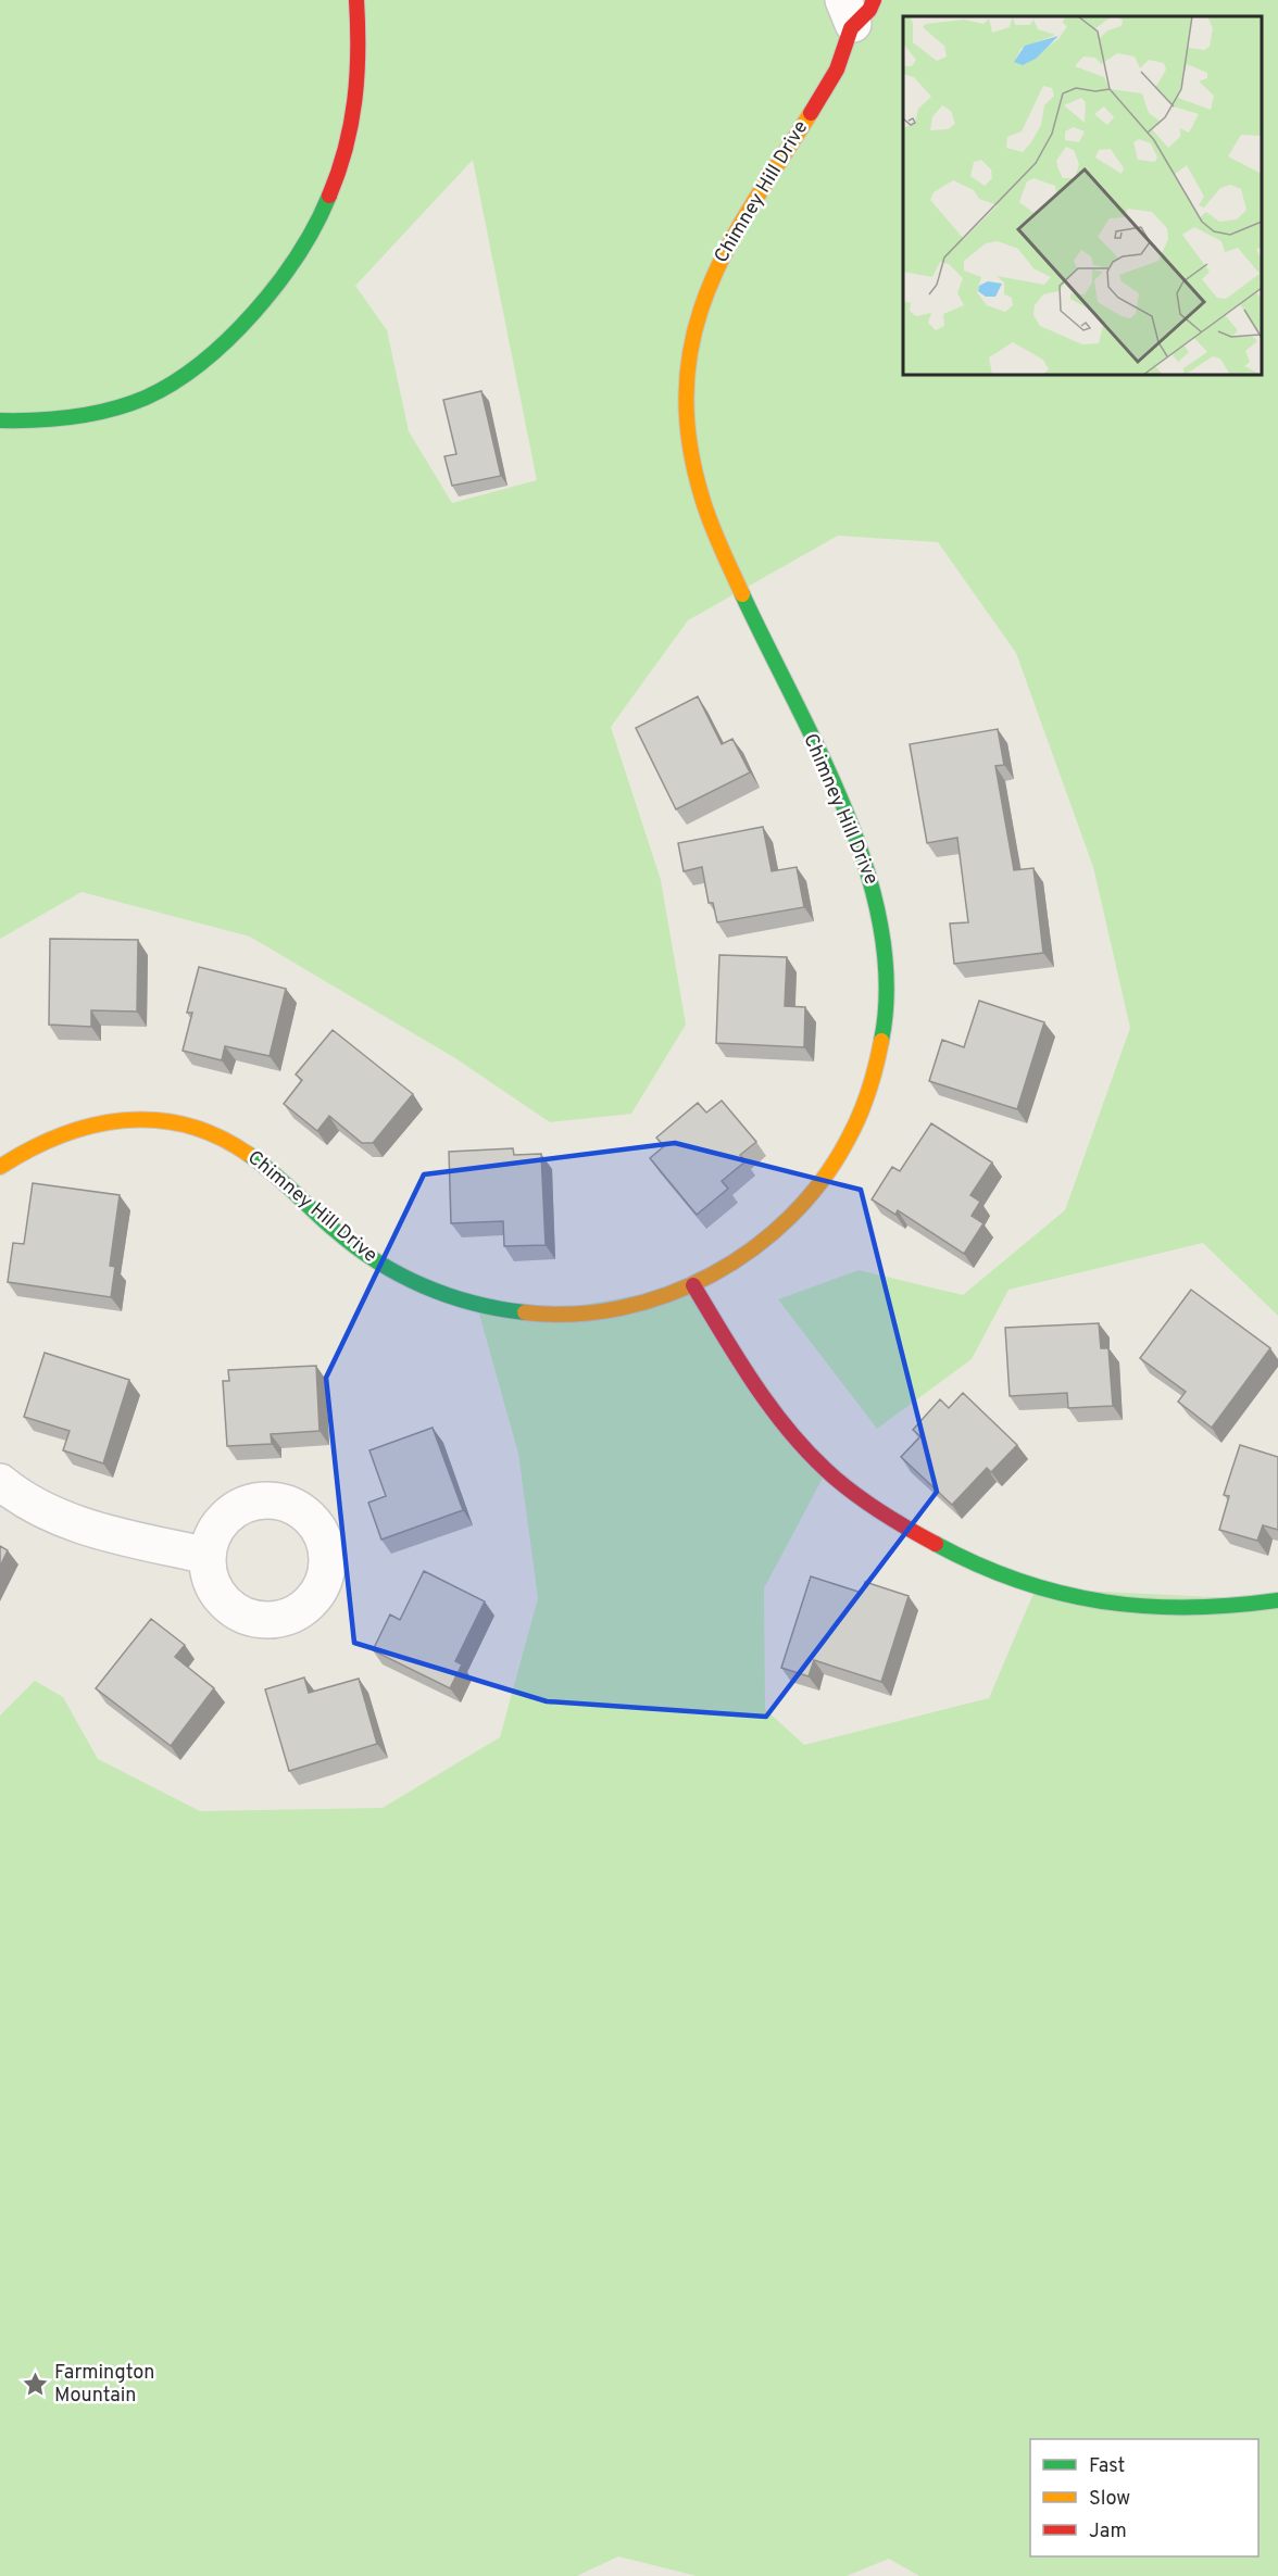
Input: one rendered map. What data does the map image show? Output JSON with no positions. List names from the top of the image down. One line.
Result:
{"streets":{"street":["Chimney Hill Drive"]},"places":{"place":["Farmington Mountain"]},"legend":["Fast","Slow","Jam"]}
